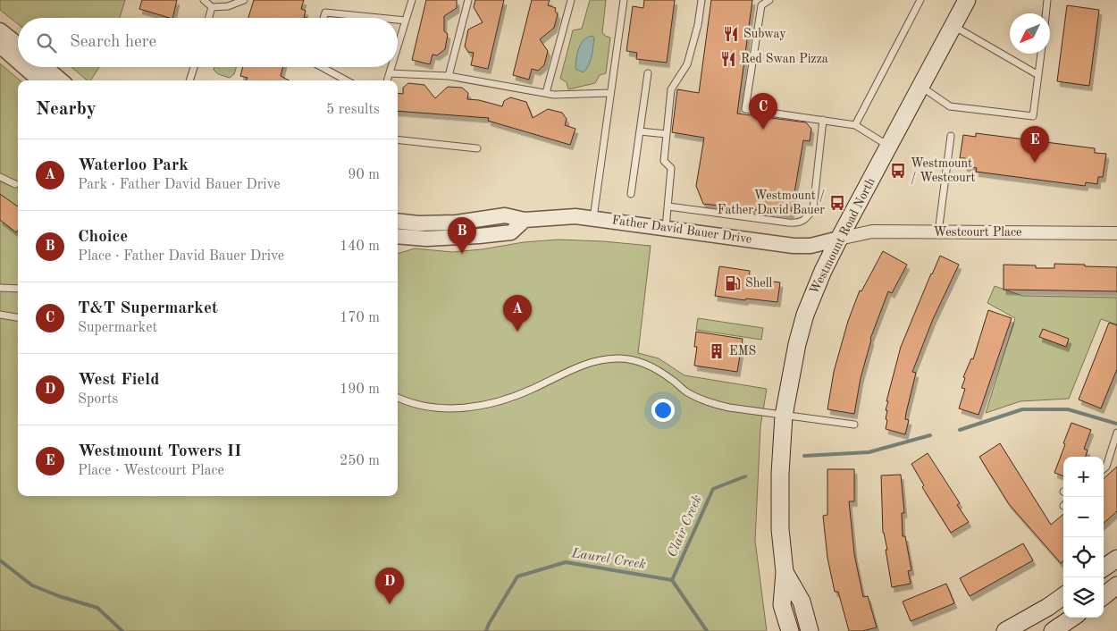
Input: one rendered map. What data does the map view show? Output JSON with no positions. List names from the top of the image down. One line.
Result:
{"streets":{"main road":["Westmount Road North"],"street":["Father David Bauer Drive","Westcourt Place"]},"crossings":[["Father David Bauer Drive","Westcourt Place"],["Father David Bauer Drive","Westmount Road North"],["Westcourt Place","Westmount Road North"]],"water":["Clair Creek","Laurel Creek"],"places":{"restaurant":["Subway","Red Swan Pizza"],"bus stop":["Westmount / Westcourt","Westmount / Father David Bauer"],"fuel station":["Shell"],"building":["EMS"]},"north":"bottom left","page":{"search":"Search here","heading":["Nearby","5 results"],"pins":["C","E","B","A","D"],"list":[{"mark":"A","name":"Waterloo Park","note":"Park · Father David Bauer Drive","value":"90 m"},{"mark":"B","name":"Choice","note":"Place · Father David Bauer Drive","value":"140 m"},{"mark":"C","name":"T&T Supermarket","note":"Supermarket","value":"170 m"},{"mark":"D","name":"West Field","note":"Sports","value":"190 m"},{"mark":"E","name":"Westmount Towers II","note":"Place · Westcourt Place","value":"250 m"}],"map_buttons":["+","−"]}}
